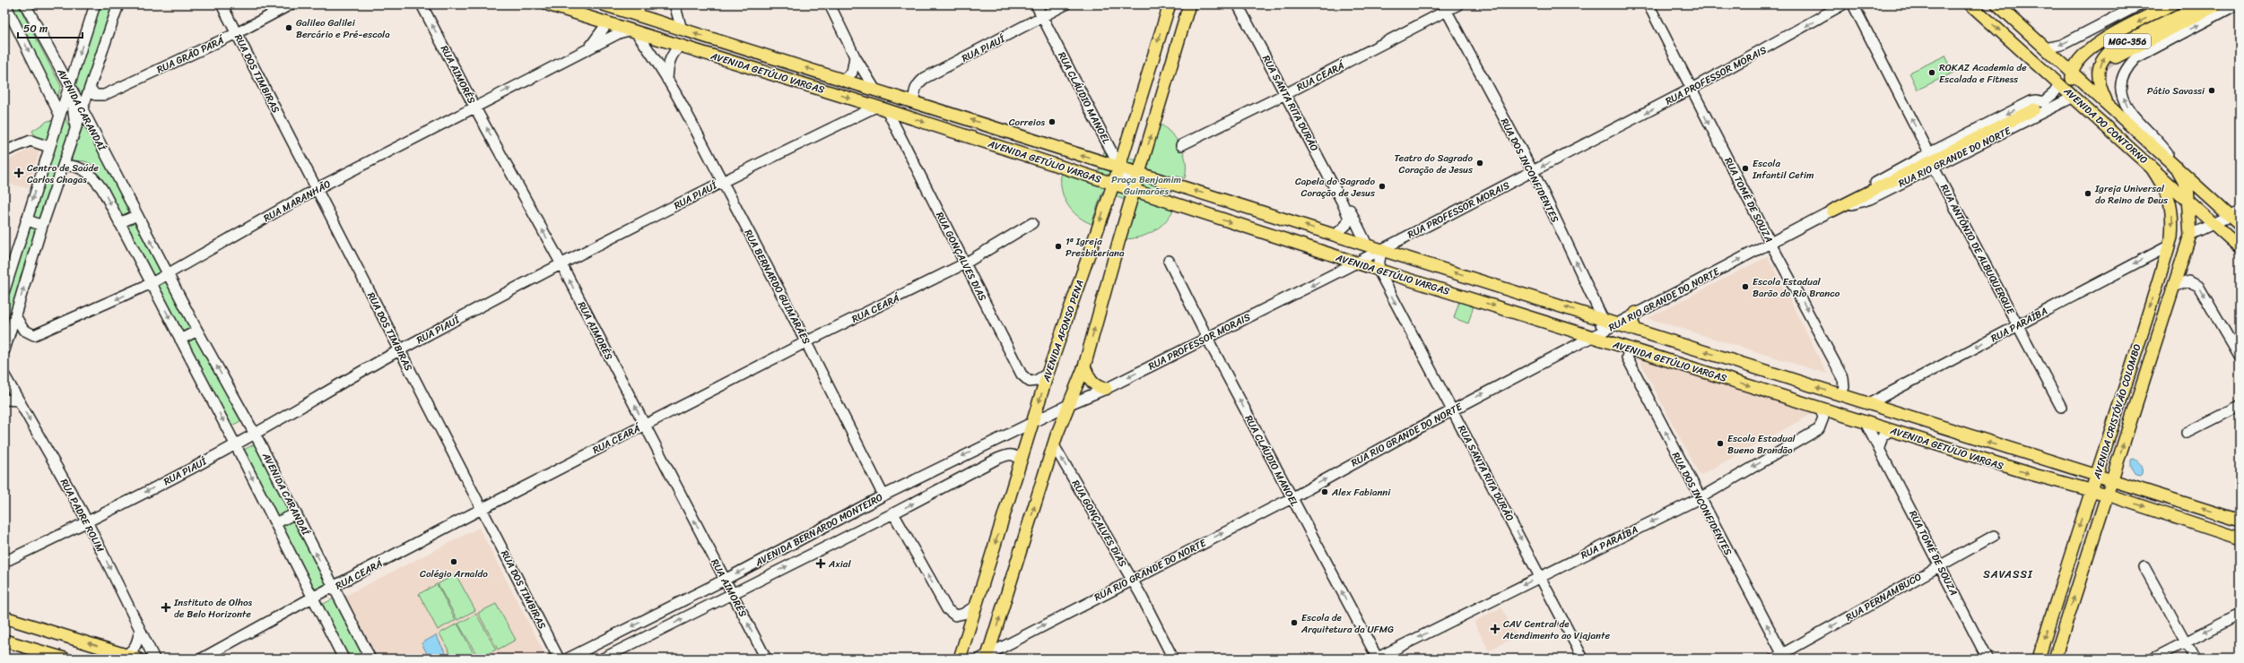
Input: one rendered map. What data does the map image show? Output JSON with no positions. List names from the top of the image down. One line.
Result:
{"streets":{"main road":["MGC-356","AVENIDA GETÚLIO VARGAS","AVENIDA DO CONTORNO","AVENIDA AFONSO PENA","AVENIDA CRISTÓVÃO COLOMBO"],"street":["RUA PIAUÍ","RUA GRÃO PARÁ","RUA DOS TIMBIRAS","RUA AIMORÉS","RUA PROFESSOR MORAIS","RUA CEARÁ","RUA CLÁUDIO MANOEL","RUA SANTA RITA DURÃO","AVENIDA CARANDAÍ","RUA RIO GRANDE DO NORTE","RUA DOS INCONFIDENTES","RUA TOMÉ DE SOUZA","RUA MARANHÃO","RUA ANTÔNIO DE ALBUQUERQUE","RUA GONÇALVES DIAS","RUA BERNARDO GUIMARÃES","RUA PARAÍBA","RUA PADRE ROLIM","AVENIDA BERNARDO MONTEIRO","RUA PERNAMBUCO"]},"crossings":[["MGC-356","AVENIDA DO CONTORNO"],["MGC-356","AVENIDA CRISTÓVÃO COLOMBO"],["RUA PIAUÍ","AVENIDA GETÚLIO VARGAS"],["RUA PIAUÍ","RUA DOS TIMBIRAS"],["RUA PIAUÍ","RUA AIMORÉS"],["RUA PIAUÍ","RUA CLÁUDIO MANOEL"],["RUA PIAUÍ","AVENIDA CARANDAÍ"],["RUA PIAUÍ","RUA GONÇALVES DIAS"],["RUA PIAUÍ","RUA BERNARDO GUIMARÃES"],["RUA PIAUÍ","RUA PADRE ROLIM"],["RUA GRÃO PARÁ","RUA DOS TIMBIRAS"],["AVENIDA GETÚLIO VARGAS","RUA PROFESSOR MORAIS"],["AVENIDA GETÚLIO VARGAS","RUA CLÁUDIO MANOEL"],["AVENIDA GETÚLIO VARGAS","RUA SANTA RITA DURÃO"],["AVENIDA GETÚLIO VARGAS","RUA RIO GRANDE DO NORTE"],["AVENIDA GETÚLIO VARGAS","RUA DOS INCONFIDENTES"],["AVENIDA GETÚLIO VARGAS","RUA TOMÉ DE SOUZA"],["AVENIDA GETÚLIO VARGAS","RUA MARANHÃO"],["AVENIDA GETÚLIO VARGAS","RUA GONÇALVES DIAS"],["AVENIDA GETÚLIO VARGAS","RUA BERNARDO GUIMARÃES"],["AVENIDA GETÚLIO VARGAS","RUA PARAÍBA"],["AVENIDA GETÚLIO VARGAS","AVENIDA AFONSO PENA"],["AVENIDA GETÚLIO VARGAS","AVENIDA CRISTÓVÃO COLOMBO"],["RUA DOS TIMBIRAS","RUA CEARÁ"],["RUA DOS TIMBIRAS","RUA MARANHÃO"],["RUA AIMORÉS","RUA CEARÁ"],["RUA AIMORÉS","RUA MARANHÃO"],["RUA AIMORÉS","AVENIDA BERNARDO MONTEIRO"],["RUA PROFESSOR MORAIS","RUA CLÁUDIO MANOEL"],["RUA PROFESSOR MORAIS","RUA DOS INCONFIDENTES"],["RUA PROFESSOR MORAIS","RUA TOMÉ DE SOUZA"],["RUA PROFESSOR MORAIS","AVENIDA BERNARDO MONTEIRO"],["RUA CEARÁ","RUA SANTA RITA DURÃO"],["RUA CEARÁ","AVENIDA CARANDAÍ"],["RUA CEARÁ","RUA DOS INCONFIDENTES"],["RUA CEARÁ","RUA GONÇALVES DIAS"],["RUA CEARÁ","RUA BERNARDO GUIMARÃES"],["RUA CLÁUDIO MANOEL","RUA RIO GRANDE DO NORTE"],["RUA CLÁUDIO MANOEL","RUA PARAÍBA"],["RUA CLÁUDIO MANOEL","AVENIDA AFONSO PENA"],["RUA SANTA RITA DURÃO","RUA RIO GRANDE DO NORTE"],["RUA SANTA RITA DURÃO","RUA PARAÍBA"],["AVENIDA CARANDAÍ","RUA MARANHÃO"],["AVENIDA DO CONTORNO","RUA RIO GRANDE DO NORTE"],["AVENIDA DO CONTORNO","AVENIDA CRISTÓVÃO COLOMBO"],["RUA RIO GRANDE DO NORTE","RUA TOMÉ DE SOUZA"],["RUA RIO GRANDE DO NORTE","RUA ANTÔNIO DE ALBUQUERQUE"],["RUA RIO GRANDE DO NORTE","RUA GONÇALVES DIAS"],["RUA DOS INCONFIDENTES","RUA PARAÍBA"],["RUA DOS INCONFIDENTES","RUA PERNAMBUCO"],["RUA TOMÉ DE SOUZA","RUA PERNAMBUCO"],["RUA MARANHÃO","RUA BERNARDO GUIMARÃES"],["RUA ANTÔNIO DE ALBUQUERQUE","RUA PARAÍBA"],["RUA GONÇALVES DIAS","AVENIDA AFONSO PENA"],["RUA BERNARDO GUIMARÃES","AVENIDA BERNARDO MONTEIRO"],["RUA PARAÍBA","AVENIDA CRISTÓVÃO COLOMBO"],["AVENIDA AFONSO PENA","AVENIDA BERNARDO MONTEIRO"]],"one_way":["RUA AIMORÉS","RUA PROFESSOR MORAIS","RUA CLÁUDIO MANOEL","RUA SANTA RITA DURÃO","RUA DOS INCONFIDENTES","RUA TOMÉ DE SOUZA","RUA PARAÍBA","RUA PADRE ROLIM","RUA PERNAMBUCO"],"districts":["SAVASSI"],"parks":["Praça Benjamim Guimarães"],"places":{"other":["Galileo Galilei Bercário e Pré-escola","ROKAZ Academia de Escalada e Fitness","Pátio Savassi","Correios","Teatro do Sagrado Coração de Jesus","Escola Infantil Cetim","Capela do Sagrado Coração de Jesus","Igreja Universal do Reino de Deus","1ª Igreja Presbiteriana","Escola Estadual Barão do Rio Branco","Escola Estadual Bueno Brandão","Alex Fabianni","Colégio Arnaldo","Escola de Arquitetura da UFMG"],"health":["Centro de Saúde Carlos Chagas","Axial","Instituto de Olhos de Belo Horizonte","CAV Central de Atendimento ao Viajante"]},"scale_bar":"50 m"}
